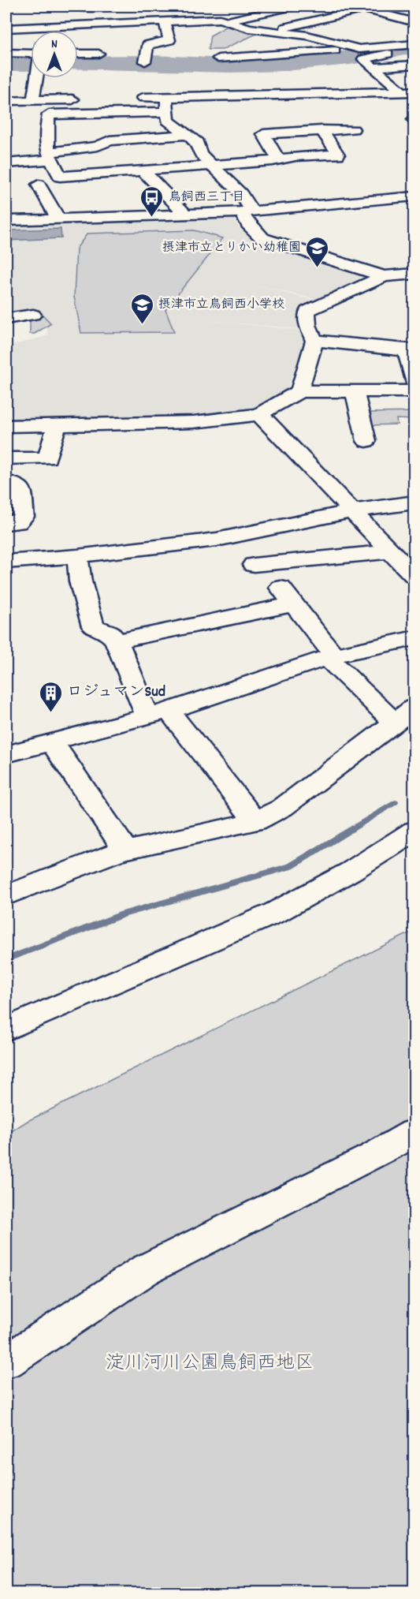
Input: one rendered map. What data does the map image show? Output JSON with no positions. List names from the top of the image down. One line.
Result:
{"parks":["淀川河川公園鳥飼西地区"],"places":{"bus stop":["鳥飼西三丁目"],"school or university":["摂津市立とりかい幼稚園","摂津市立鳥飼西小学校"],"building":["ロジュマンSud"]},"north":"top"}
